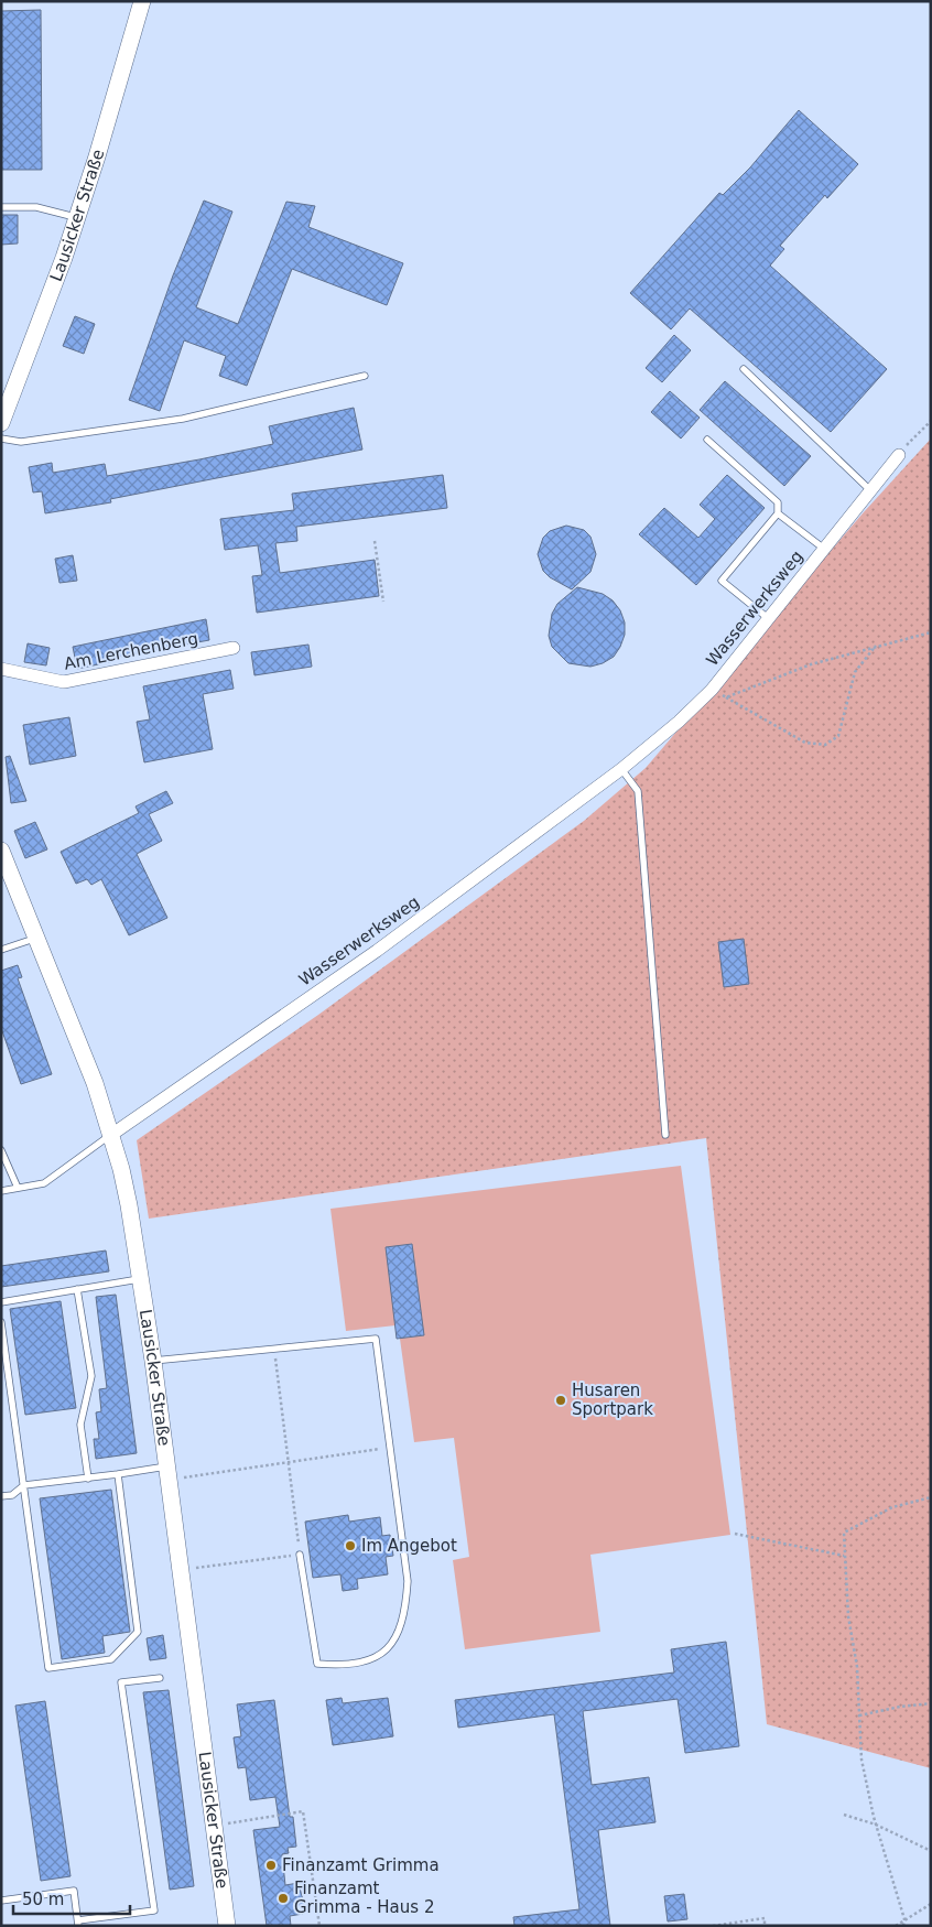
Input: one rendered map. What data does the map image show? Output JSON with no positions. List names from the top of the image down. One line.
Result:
{"streets":{"main road":["Lausicker Straße"],"street":["Wasserwerksweg","Am Lerchenberg"]},"crossings":[["Lausicker Straße","Wasserwerksweg"]],"places":["Husaren Sportpark","Im Angebot","Finanzamt Grimma","Finanzamt Grimma - Haus 2"],"scale_bar":"50 m"}
